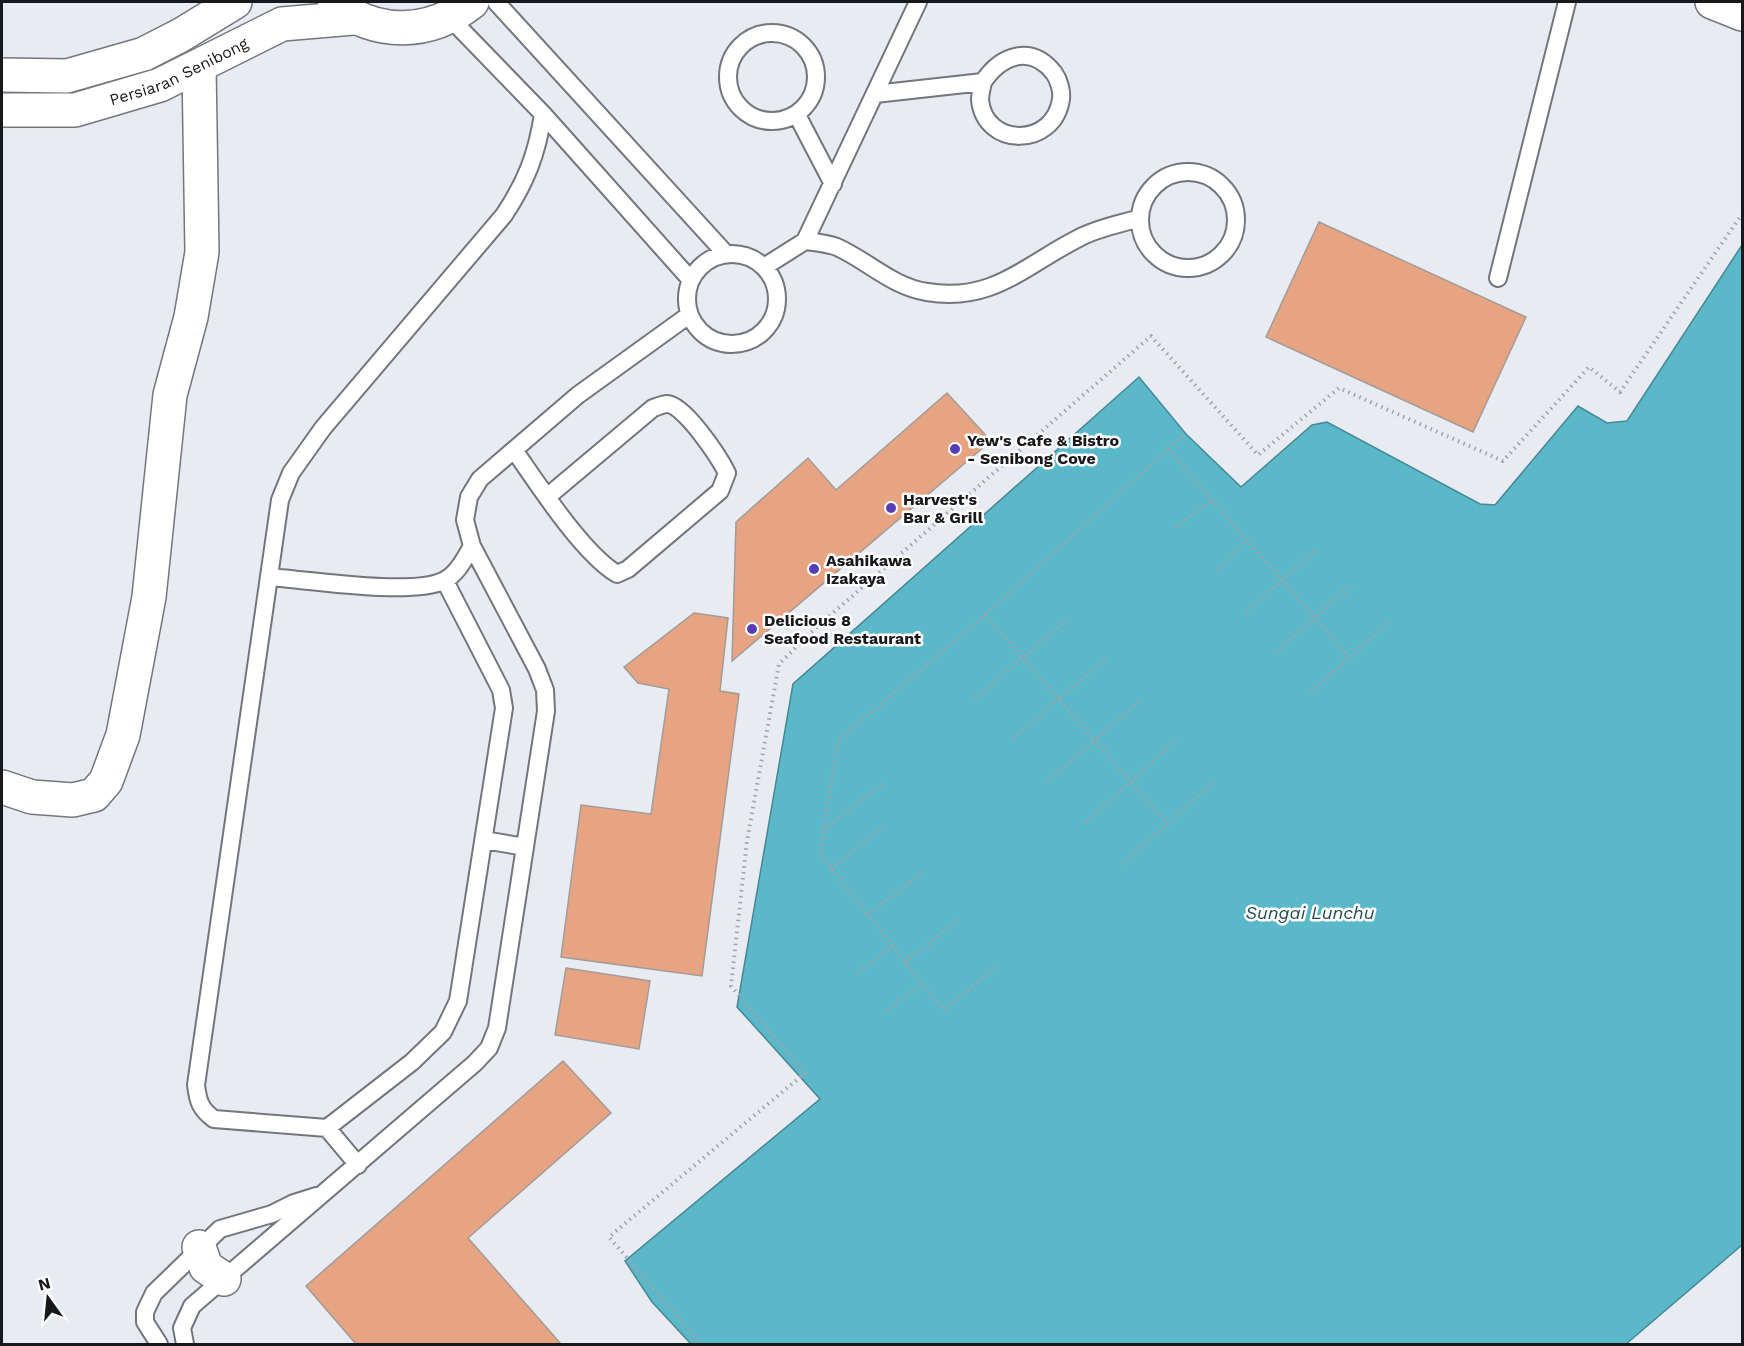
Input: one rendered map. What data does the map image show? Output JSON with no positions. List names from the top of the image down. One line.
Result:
{"streets":{"street":["Persiaran Senibong"]},"water":["Sungai Lunchu"],"places":["Yew's Cafe & Bistro - Senibong Cove","Harvest's Bar & Grill","Asahikawa Izakaya","Delicious 8 Seafood Restaurant"],"north":"top"}
